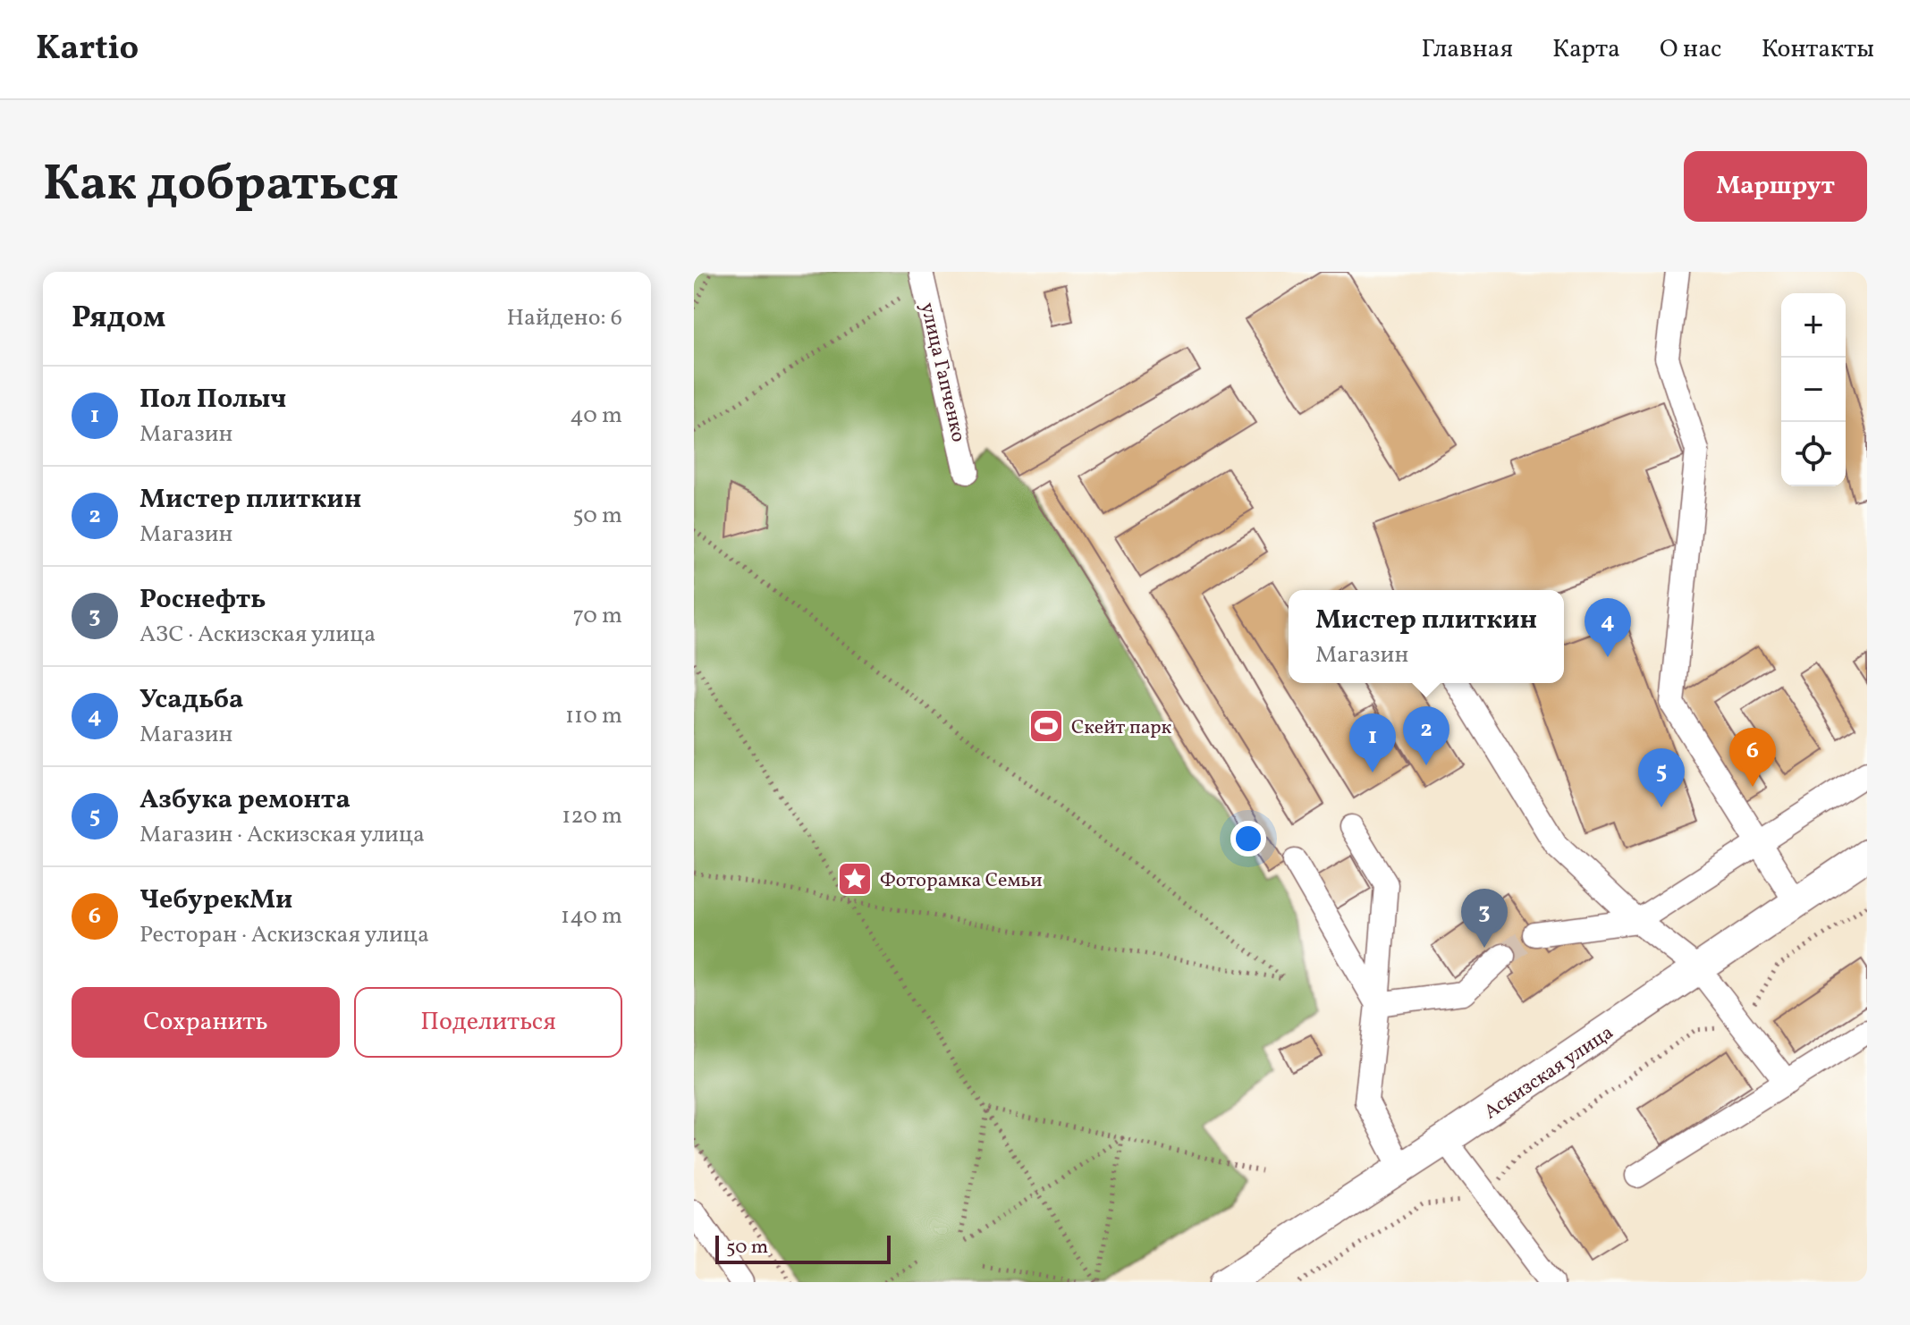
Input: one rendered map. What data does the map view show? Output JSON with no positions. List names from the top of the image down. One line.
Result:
{"streets":{"main road":["Аскизская улица"],"street":["улица Гапченко"]},"places":{"sports":["Скейт парк"],"place":["Фоторамка Семьи"]},"scale_bar":"50 m","page":{"header":"Kartio","nav":["Главная","Карта","О нас","Контакты"],"title":"Как добраться","buttons":["Маршрут",["Сохранить","Поделиться"]],"heading":["Рядом","Найдено: 6"],"map_buttons":["+","−"],"list":[{"mark":"1","name":"Пол Полыч","note":"Магазин","value":"40 m"},{"mark":"2","name":"Мистер плиткин","note":"Магазин","value":"50 m"},{"mark":"3","name":"Роснефть","note":"АЗС · Аскизская улица","value":"70 m"},{"mark":"4","name":"Усадьба","note":"Магазин","value":"110 m"},{"mark":"5","name":"Азбука ремонта","note":"Магазин · Аскизская улица","value":"120 m"},{"mark":"6","name":"ЧебурекМи","note":"Ресторан · Аскизская улица","value":"140 m"}],"popup":["Мистер плиткин","Магазин"],"pins":["4","2","1","6","5","3"],"scale":"50 m"}}
